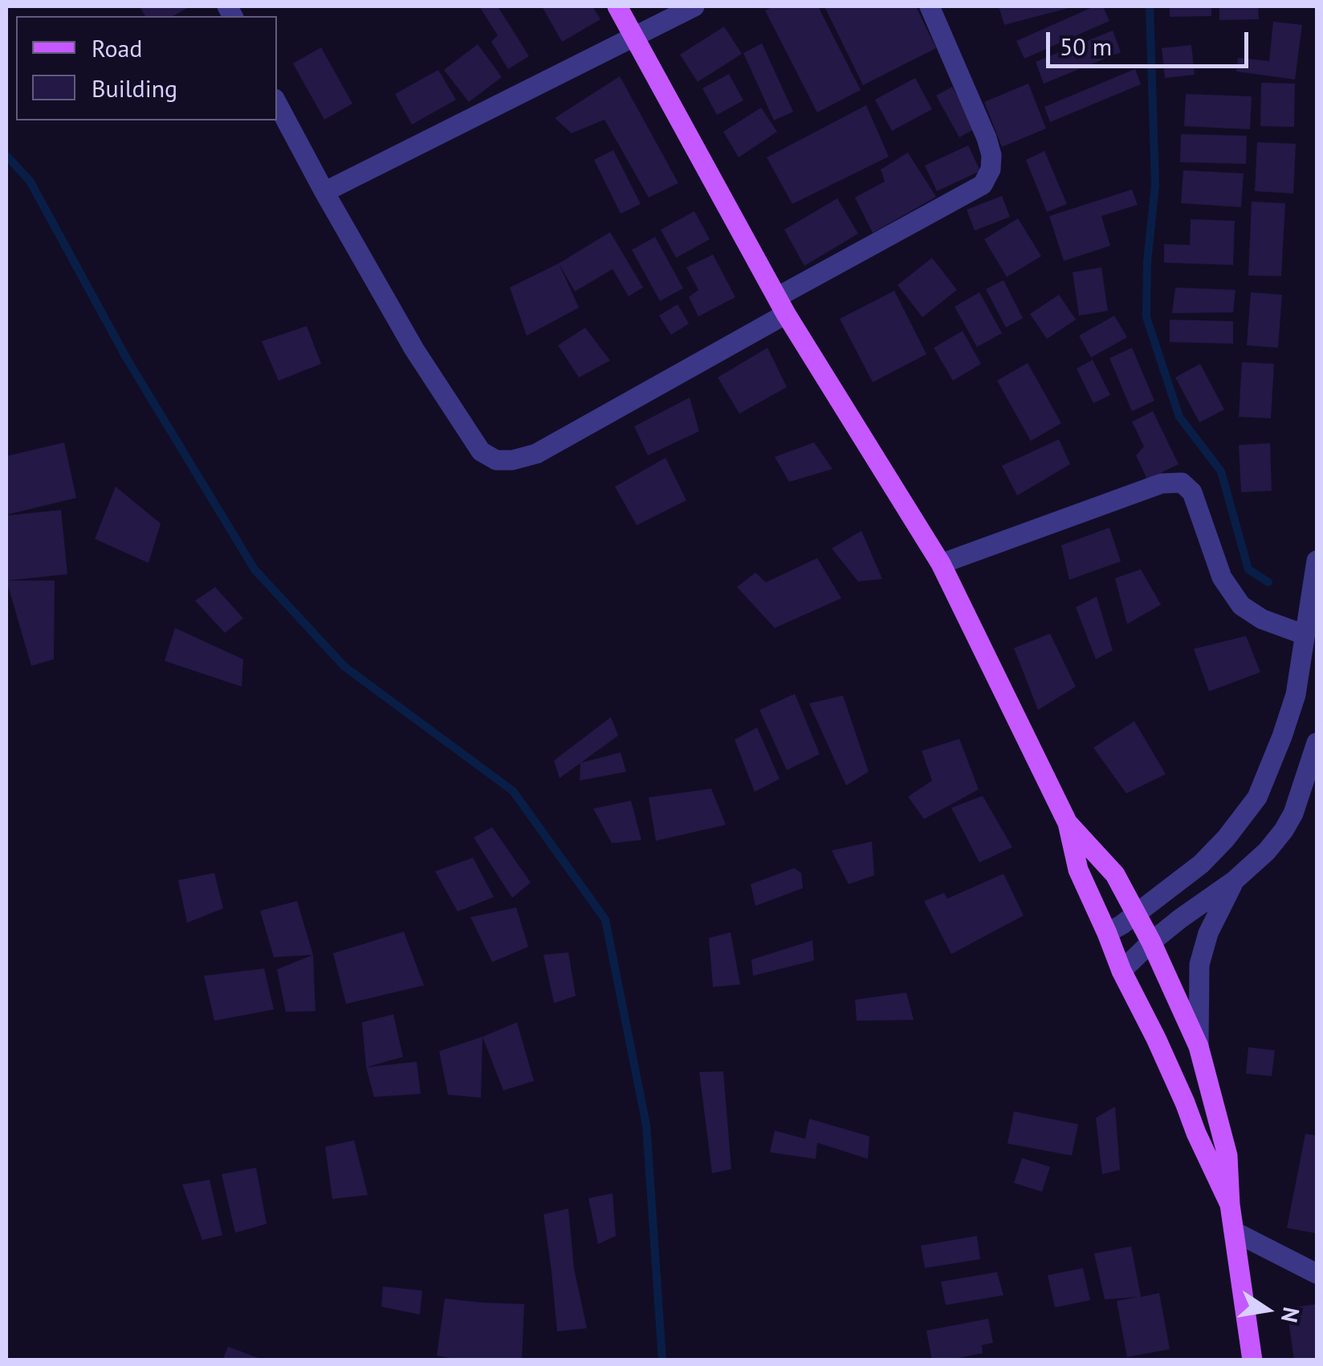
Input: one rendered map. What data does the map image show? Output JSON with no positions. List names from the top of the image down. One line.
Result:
{"legend":["Road","Building"],"scale_bar":"50 m","north":"right"}
